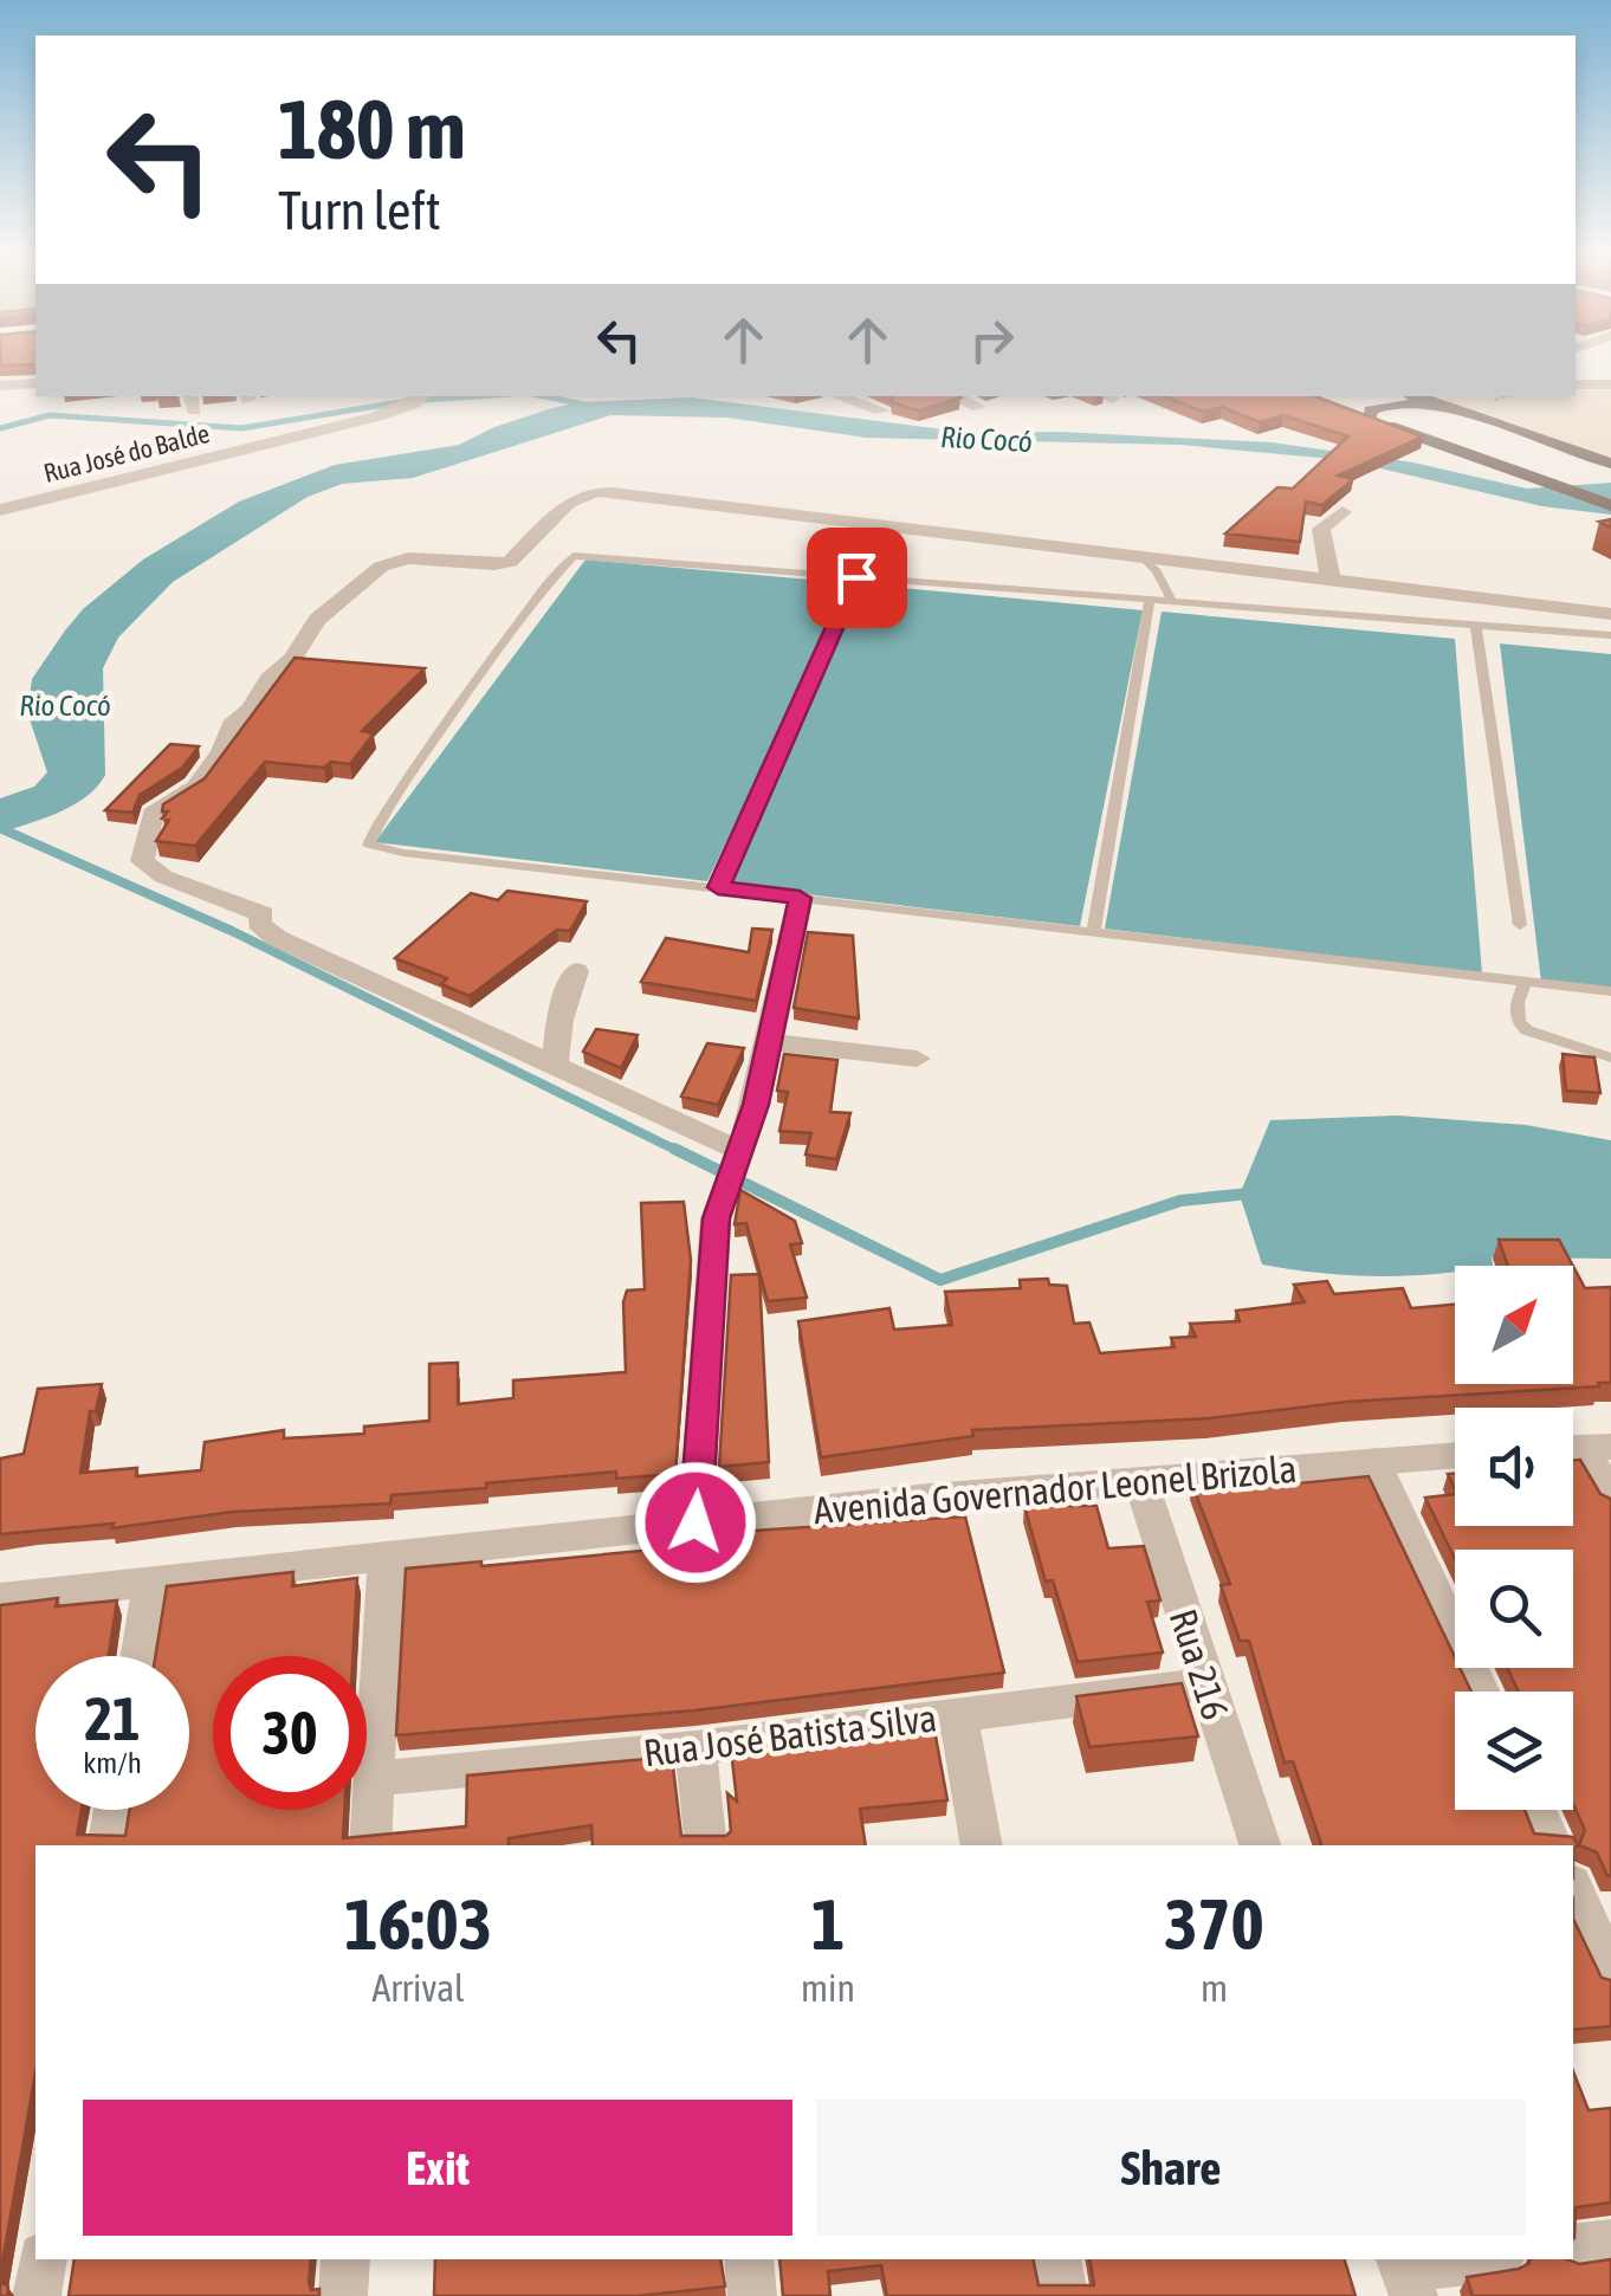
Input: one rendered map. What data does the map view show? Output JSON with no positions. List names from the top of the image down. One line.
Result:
{"streets":{"street":["Rua José do Balde","Avenida Governador Leonel Brizola","Rua 216","Rua José Batista Silva"]},"crossings":[["Avenida Governador Leonel Brizola","Rua 216"],["Rua 216","Rua José Batista Silva"]],"water":["Rio Cocó"],"north":"top right","page":{"turn":["180 m","Turn left"],"speed":"21 km/h","limit":"30","eta":["16:03","Arrival","1","min","370","m"],"buttons":["Exit","Share"]}}
